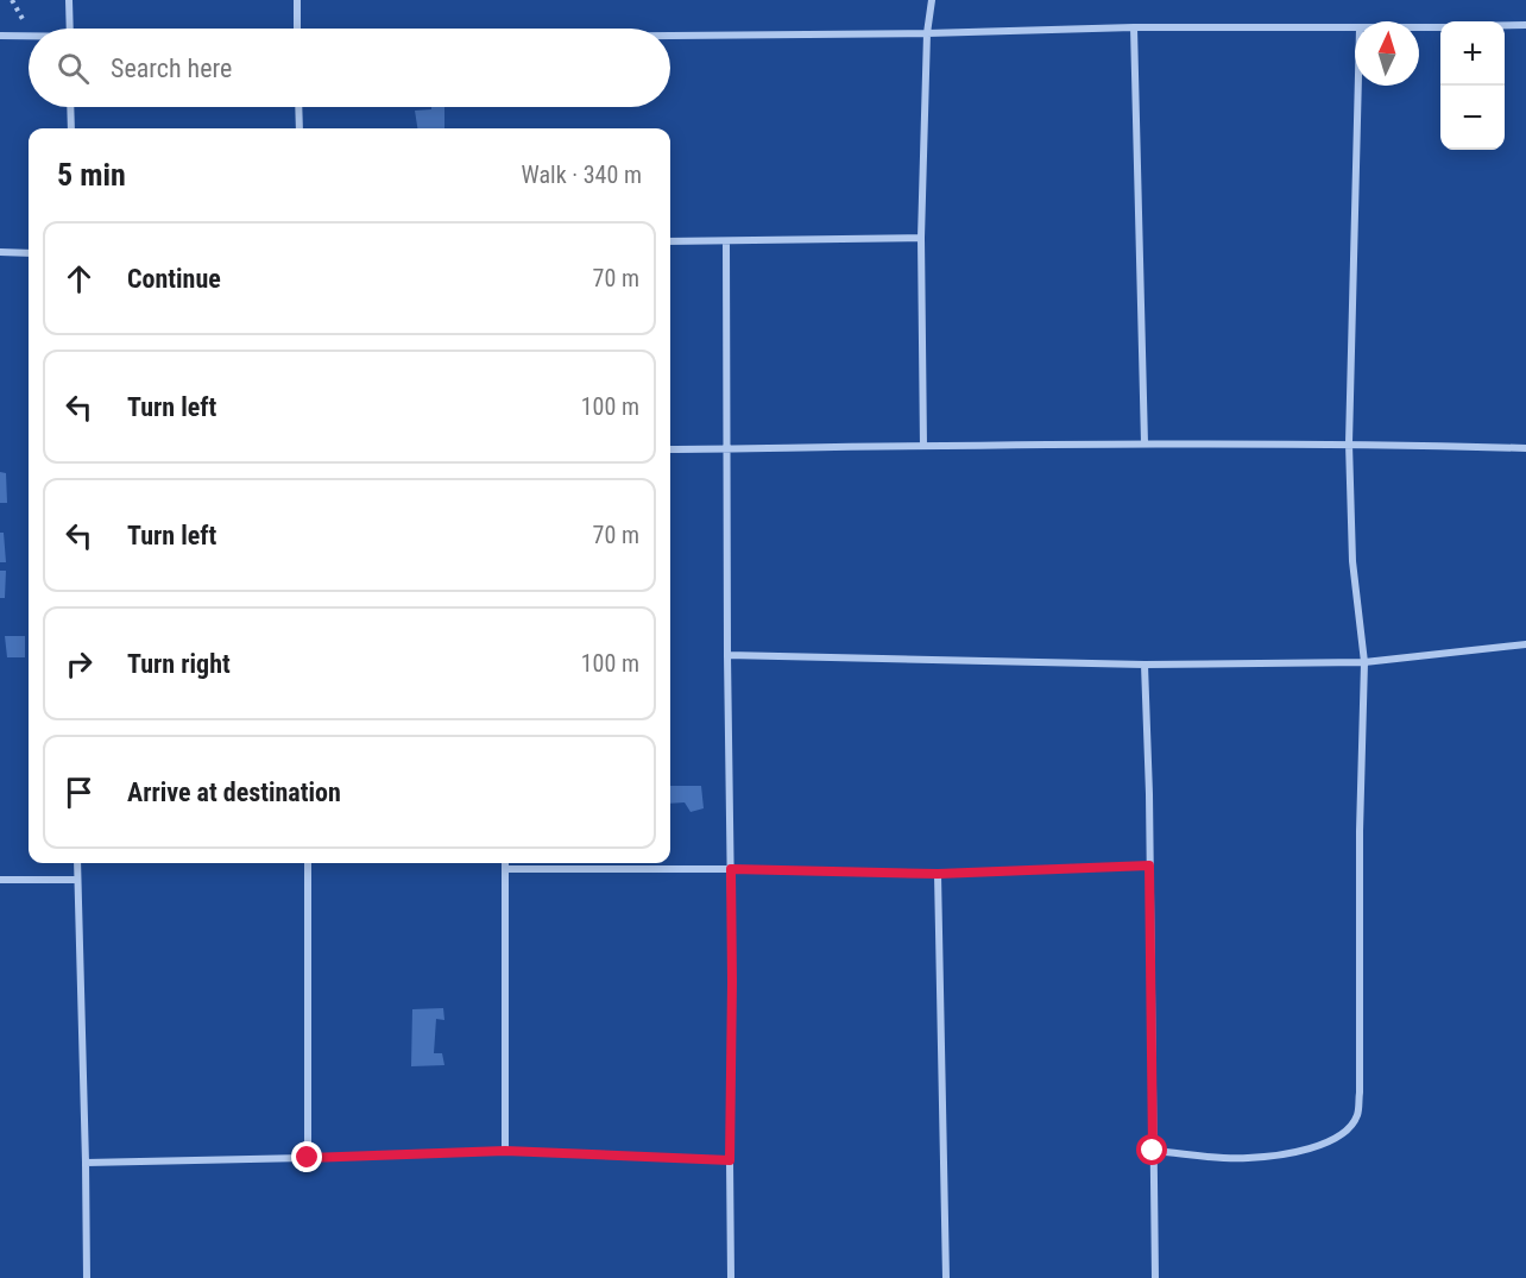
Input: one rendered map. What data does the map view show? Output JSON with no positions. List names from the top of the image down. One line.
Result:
{"north":"top","page":{"map_buttons":["+","−"],"search":"Search here","heading":["5 min","Walk · 340 m"],"list":[["Continue","70 m"],["Turn left","100 m"],["Turn left","70 m"],["Turn right","100 m"],"Arrive at destination"]}}
